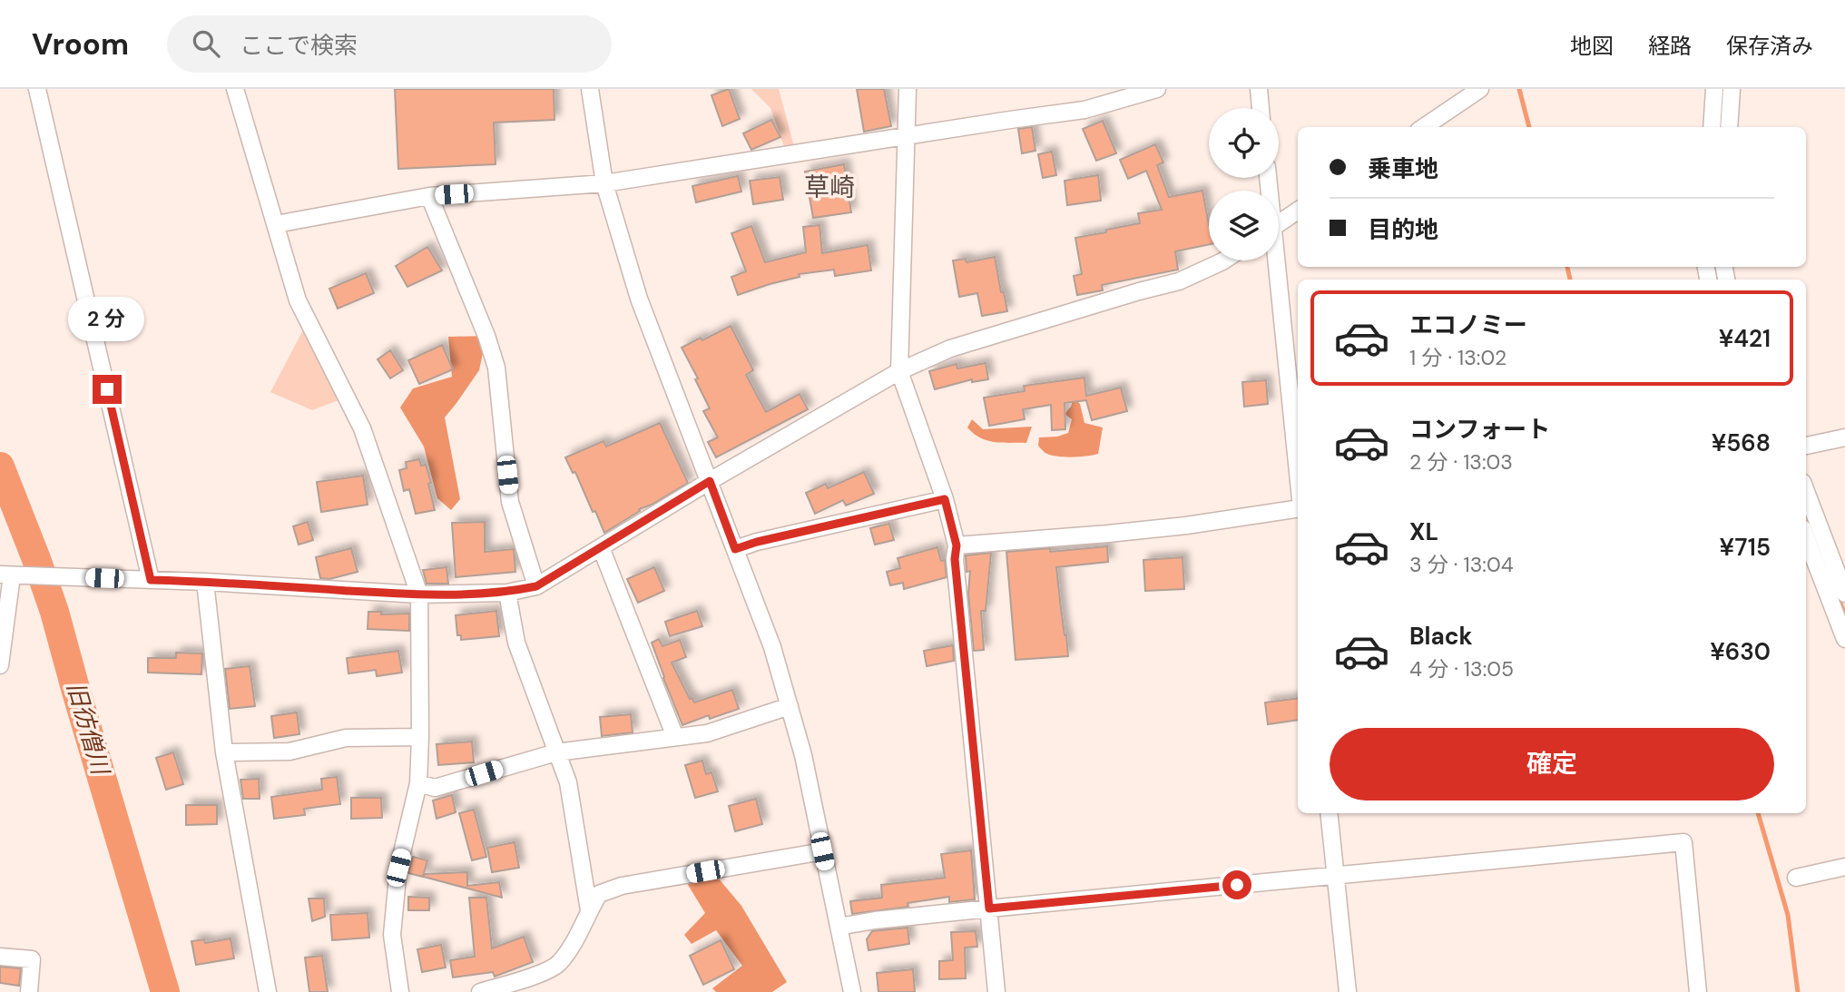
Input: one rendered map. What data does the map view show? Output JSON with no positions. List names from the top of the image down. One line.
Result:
{"districts":["草崎"],"water":["旧彷僧川"],"page":{"header":"Vroom","search":"ここで検索","nav":["地図","経路","保存済み"],"banner":["乗車地","目的地"],"list":[{"name":"エコノミー","note":"1 分 · 13:02","value":"¥421"},{"name":"コンフォート","note":"2 分 · 13:03","value":"¥568"},{"name":"XL","note":"3 分 · 13:04","value":"¥715"},{"name":"Black","note":"4 分 · 13:05","value":"¥630"}],"bubble":"2 分","buttons":"確定"}}
